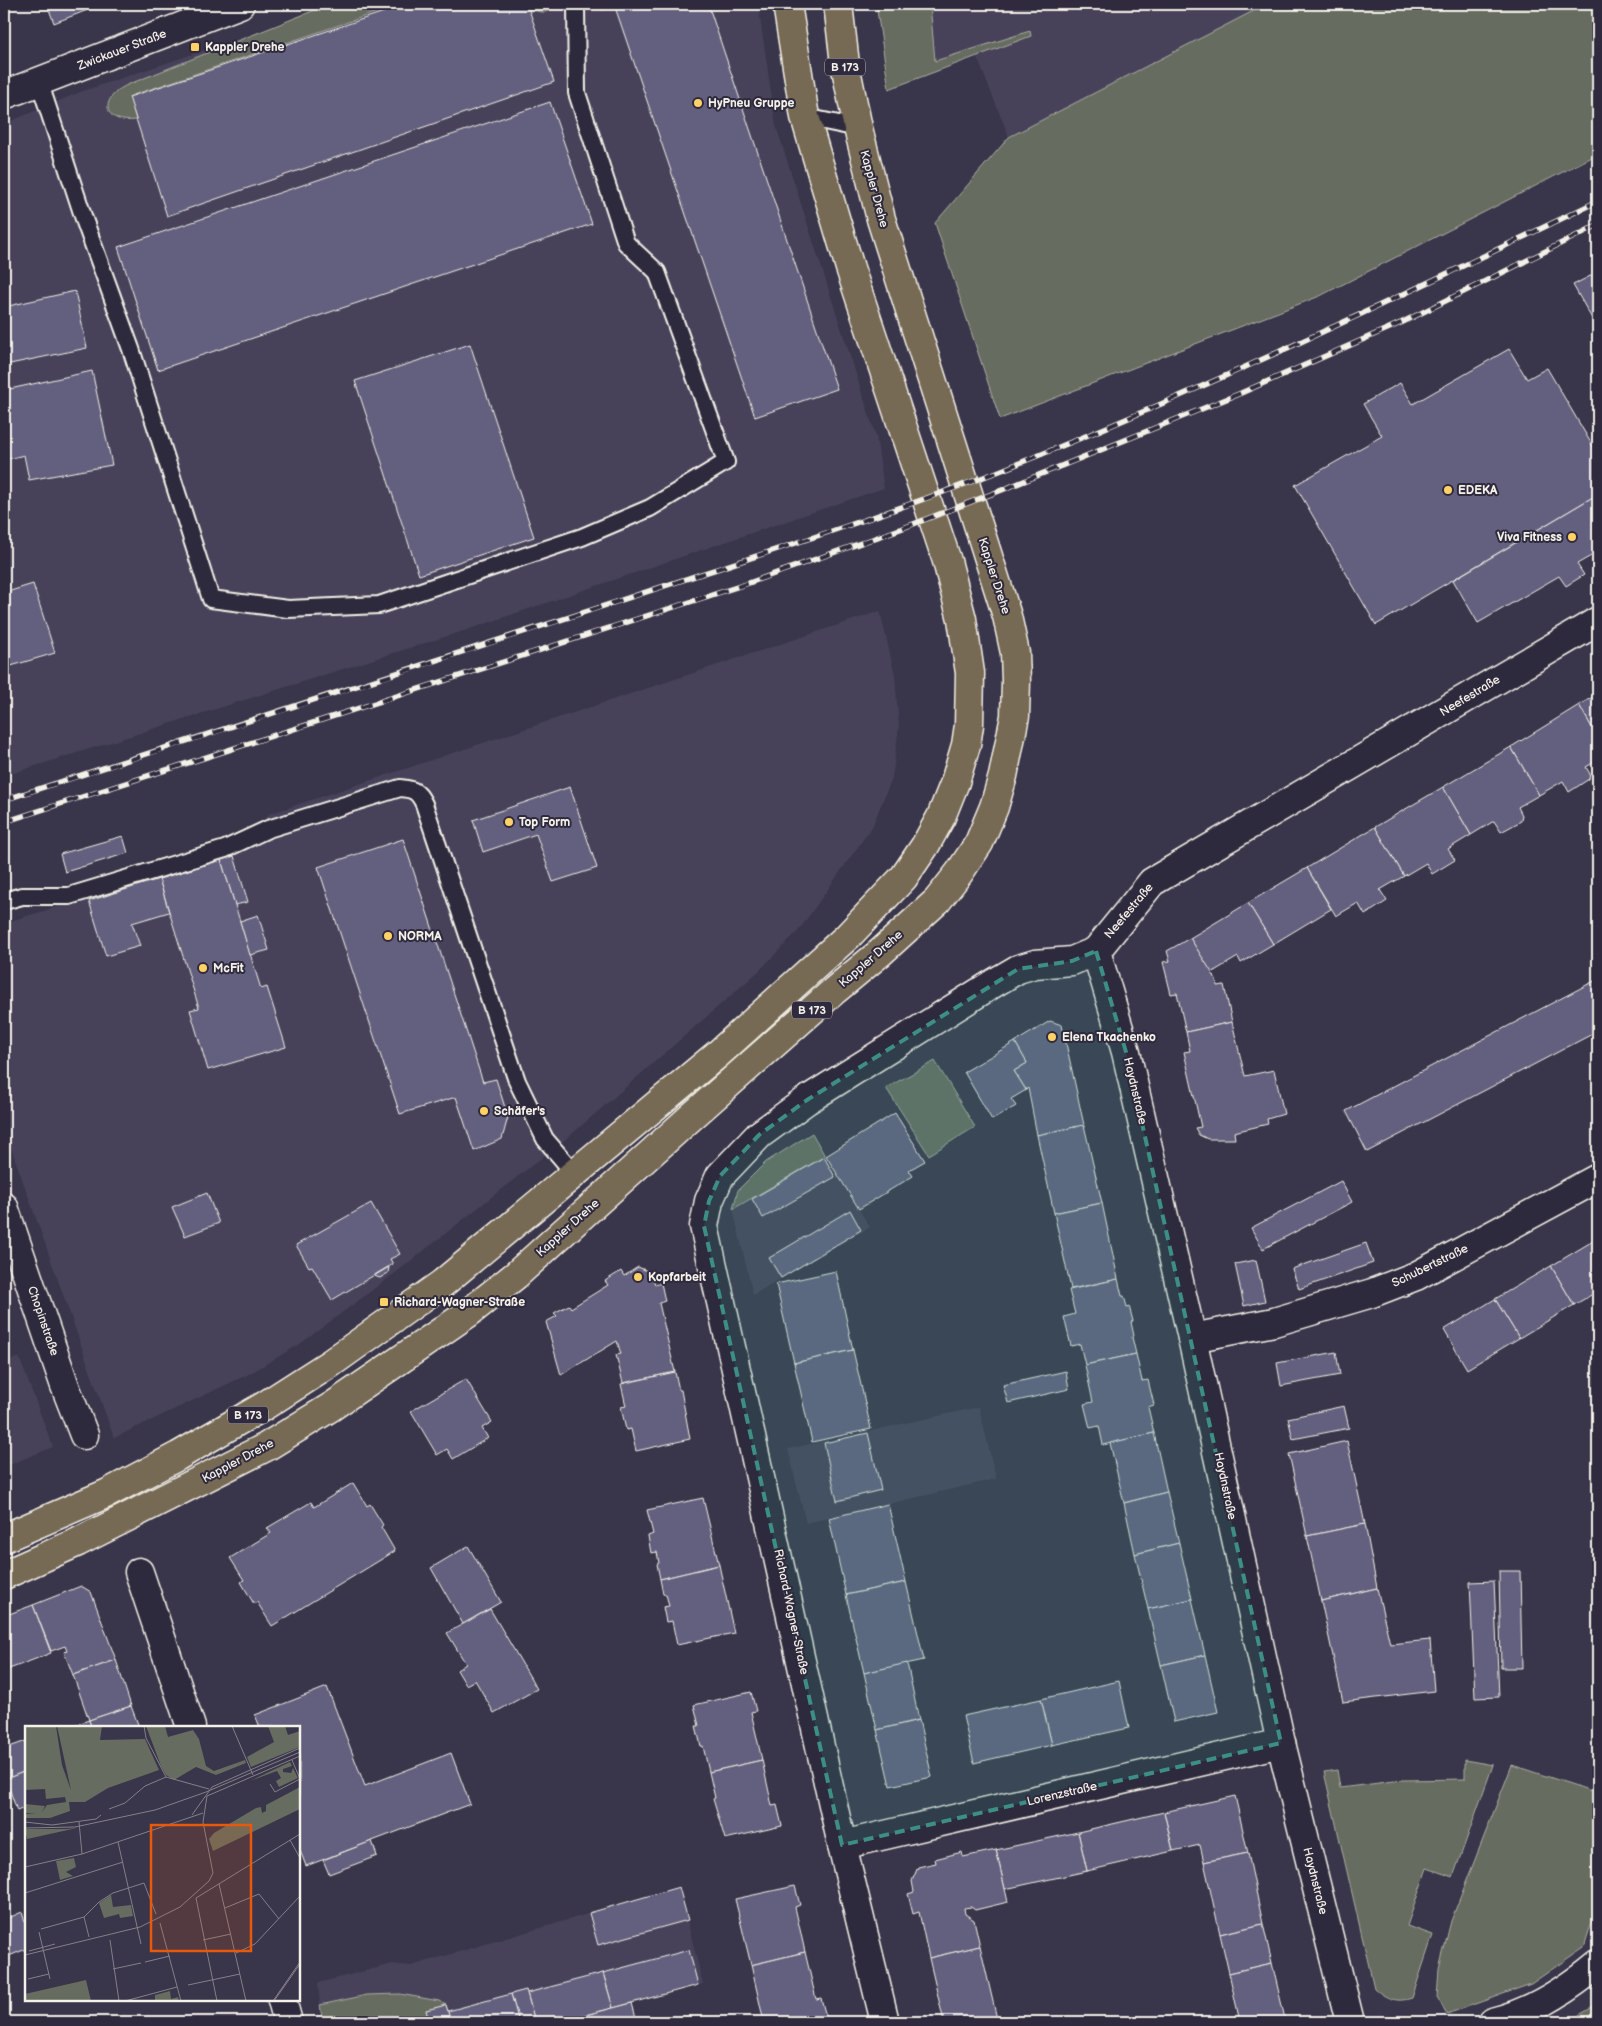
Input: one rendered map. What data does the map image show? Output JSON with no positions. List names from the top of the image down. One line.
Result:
{"streets":{"main road":["B 173","Kappler Drehe"],"street":["Zwickauer Straße","Neefestraße","Haydnstraße","Schubertstraße","Chopinstraße","Richard-Wagner-Straße","Lorenzstraße"]},"crossings":[["Neefestraße","Haydnstraße"],["Neefestraße","Richard-Wagner-Straße"],["Haydnstraße","Schubertstraße"],["Haydnstraße","Lorenzstraße"],["Richard-Wagner-Straße","Lorenzstraße"]],"places":{"transit":["Kappler Drehe","Richard-Wagner-Straße"],"other":["HyPneu Gruppe","EDEKA","Viva Fitness","Top Form","NORMA","McFit","Elena Tkachenko","Schäfer's","Kopfarbeit"]}}
